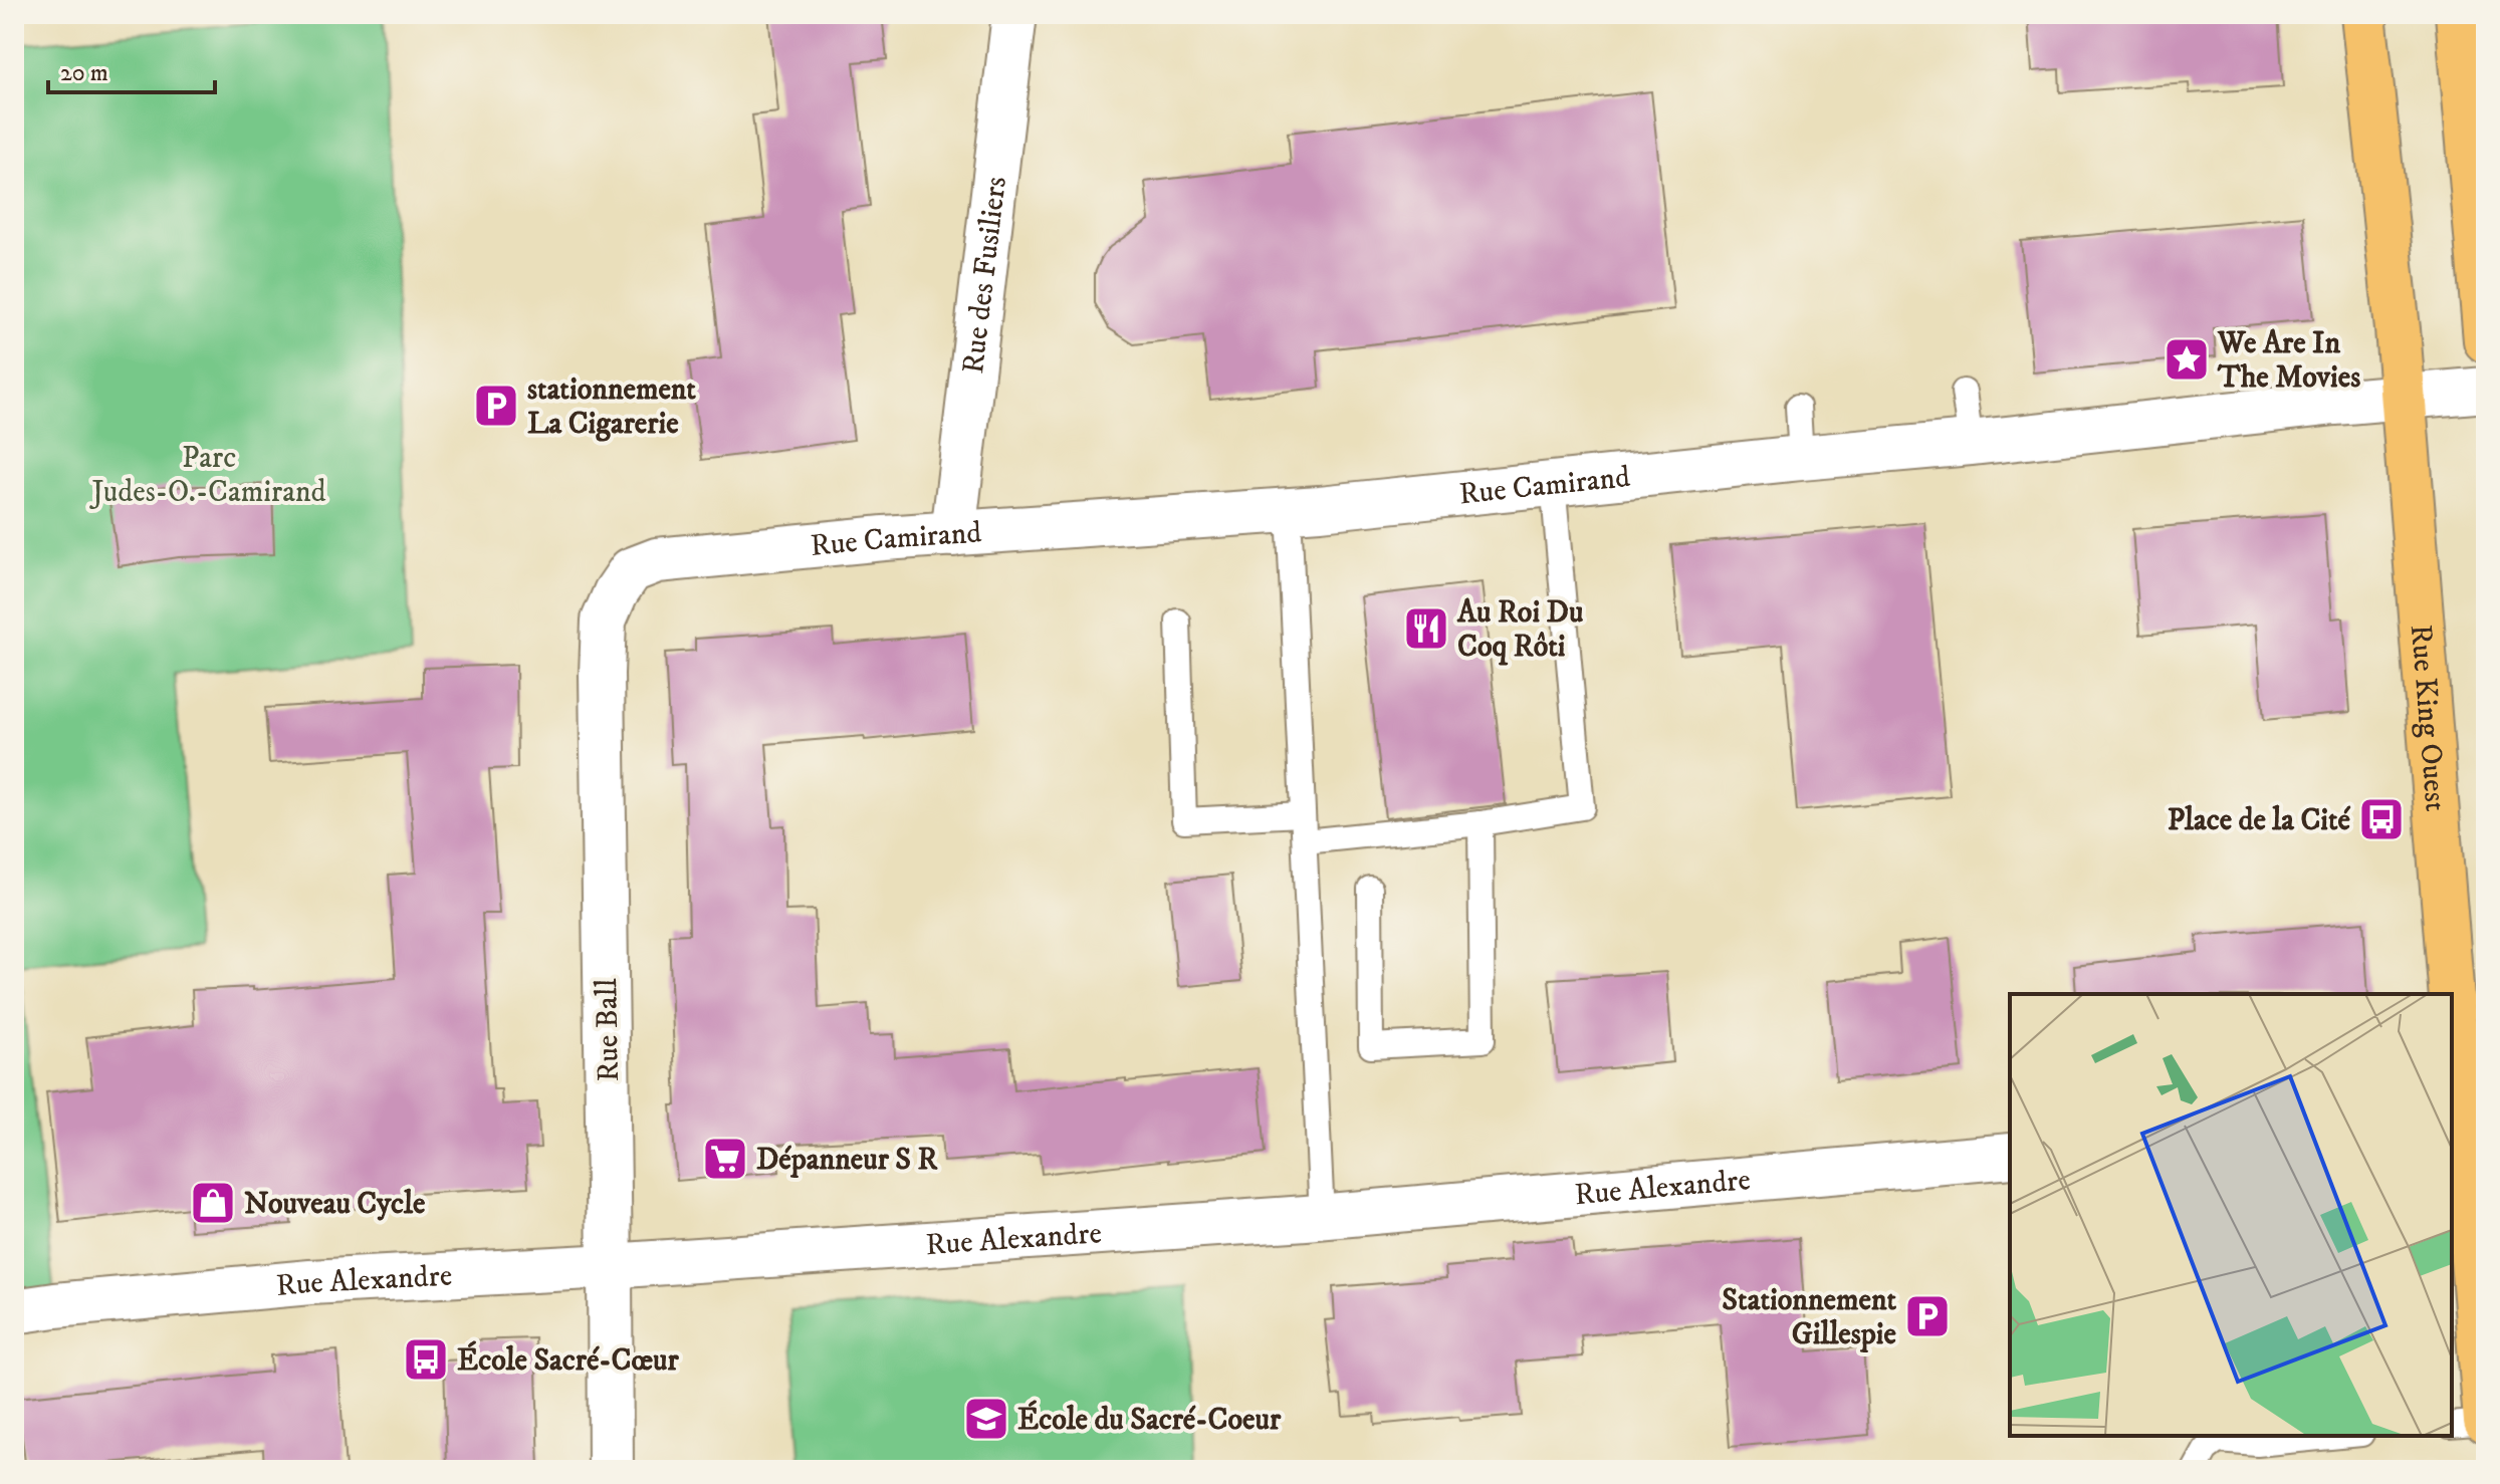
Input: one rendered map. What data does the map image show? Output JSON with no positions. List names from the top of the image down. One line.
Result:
{"streets":{"main road":["Rue King Ouest"],"street":["Rue des Fusiliers","Rue Camirand","Rue Ball","Rue Alexandre"]},"crossings":[["Rue des Fusiliers","Rue Camirand"],["Rue Camirand","Rue King Ouest"],["Rue Camirand","Rue Ball"],["Rue Ball","Rue Alexandre"]],"parks":["Parc Judes-O.-Camirand"],"places":{"place":["We Are In The Movies"],"parking":["stationnement La Cigarerie","Stationnement Gillespie"],"restaurant":["Au Roi Du Coq Rôti"],"bus stop":["Place de la Cité","École Sacré-Cœur"],"supermarket":["Dépanneur S R"],"shop":["Nouveau Cycle"],"school or university":["École du Sacré-Coeur"]},"scale_bar":"20 m"}
